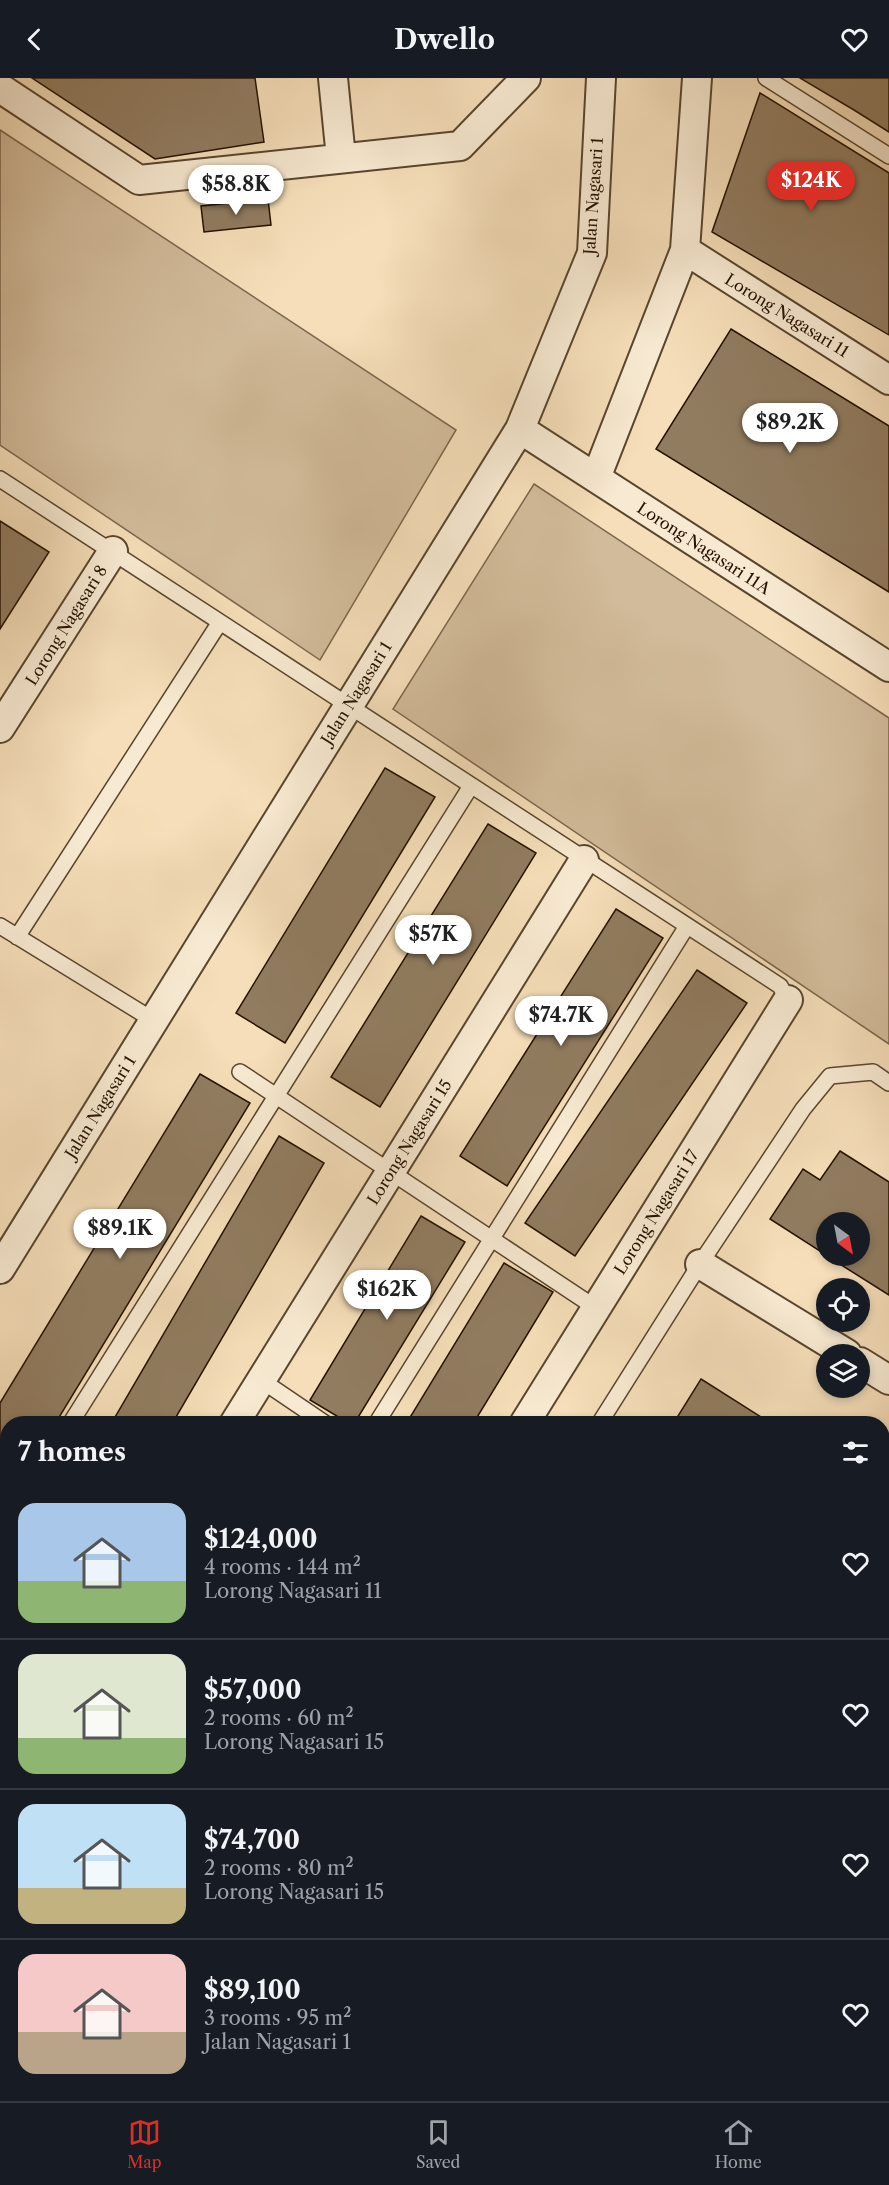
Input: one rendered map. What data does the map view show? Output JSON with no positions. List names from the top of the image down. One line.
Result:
{"streets":{"street":["Jalan Nagasari 1","Lorong Nagasari 11","Lorong Nagasari 11A","Lorong Nagasari 8","Lorong Nagasari 15","Lorong Nagasari 17"]},"crossings":[["Jalan Nagasari 1","Lorong Nagasari 11A"]],"north":"bottom right","page":{"header":"Dwello","price":["$124K","$58.8K","$89.2K","$57K","$74.7K","$89.1K","$162K"],"heading":"7 homes","list":[{"name":"$124,000","note":"4 rooms · 144 m² · Lorong Nagasari 11"},{"name":"$57,000","note":"2 rooms · 60 m² · Lorong Nagasari 15"},{"name":"$74,700","note":"2 rooms · 80 m² · Lorong Nagasari 15"},{"name":"$89,100","note":"3 rooms · 95 m² · Jalan Nagasari 1"}],"tabs":["Map","Saved","Home"]}}
